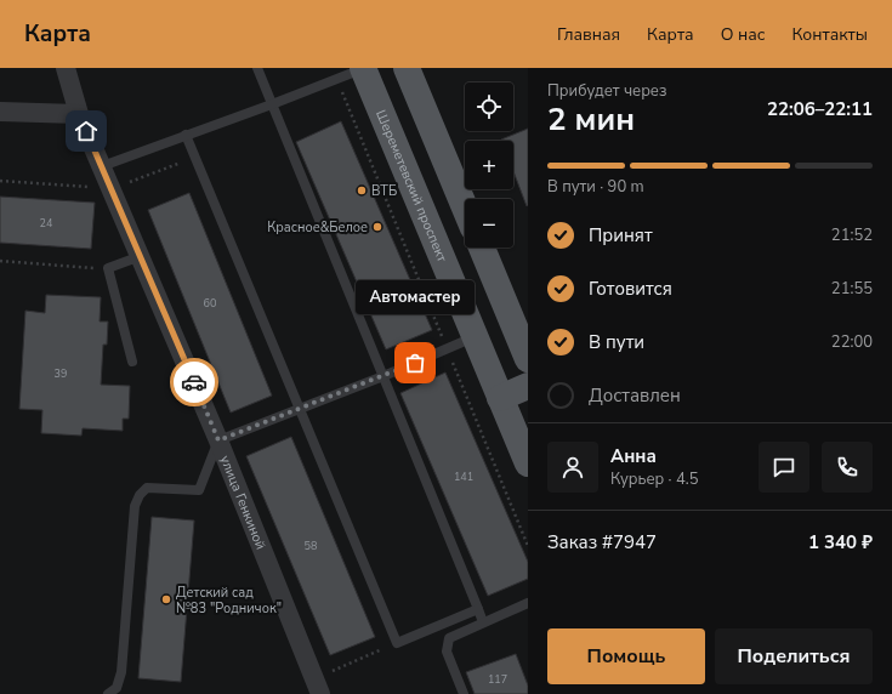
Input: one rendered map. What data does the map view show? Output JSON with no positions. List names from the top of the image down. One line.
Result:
{"streets":{"main road":["Шереметевский проспект"],"street":["улица Генкиной"]},"places":["ВТБ","Красное&Белое","Автомастер","Детский сад №83 \"Родничок\""],"house_numbers":["24","60","39","141","58","117"],"page":{"header":"Карта","nav":["Главная","Карта","О нас","Контакты"],"heading":["2 мин","Прибудет через","22:06–22:11"],"panel":["Анна","Курьер · 4.5","Заказ #7947","1 340 ₽"],"map_buttons":["+","−"],"bar":"В пути · 90 m","list":[["Принят","21:52"],["Готовится","21:55"],["В пути","22:00"],"Доставлен"],"bubble":"Автомастер","buttons":["Помощь","Поделиться"]}}
